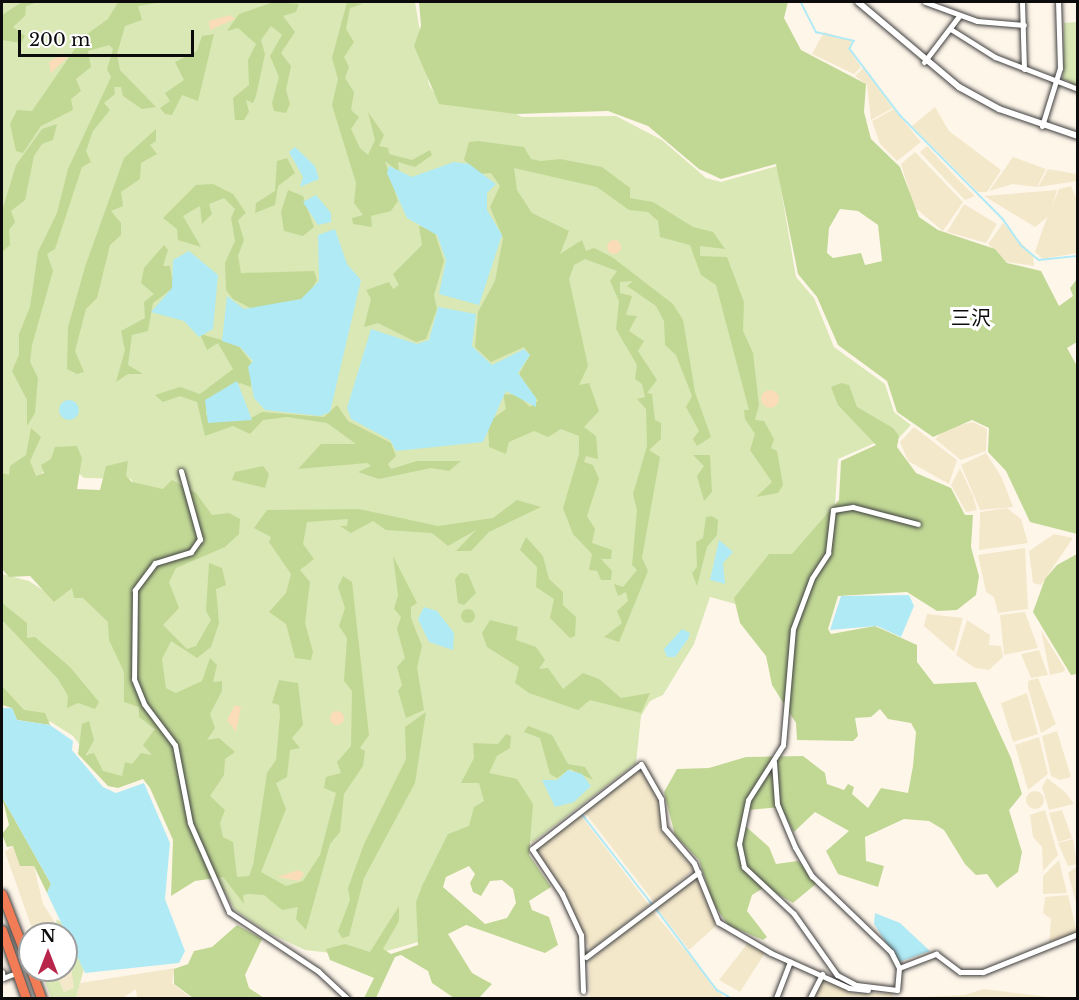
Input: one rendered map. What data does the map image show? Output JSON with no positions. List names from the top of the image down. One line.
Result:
{"districts":["三沢"],"scale_bar":"200 m","north":"top"}
